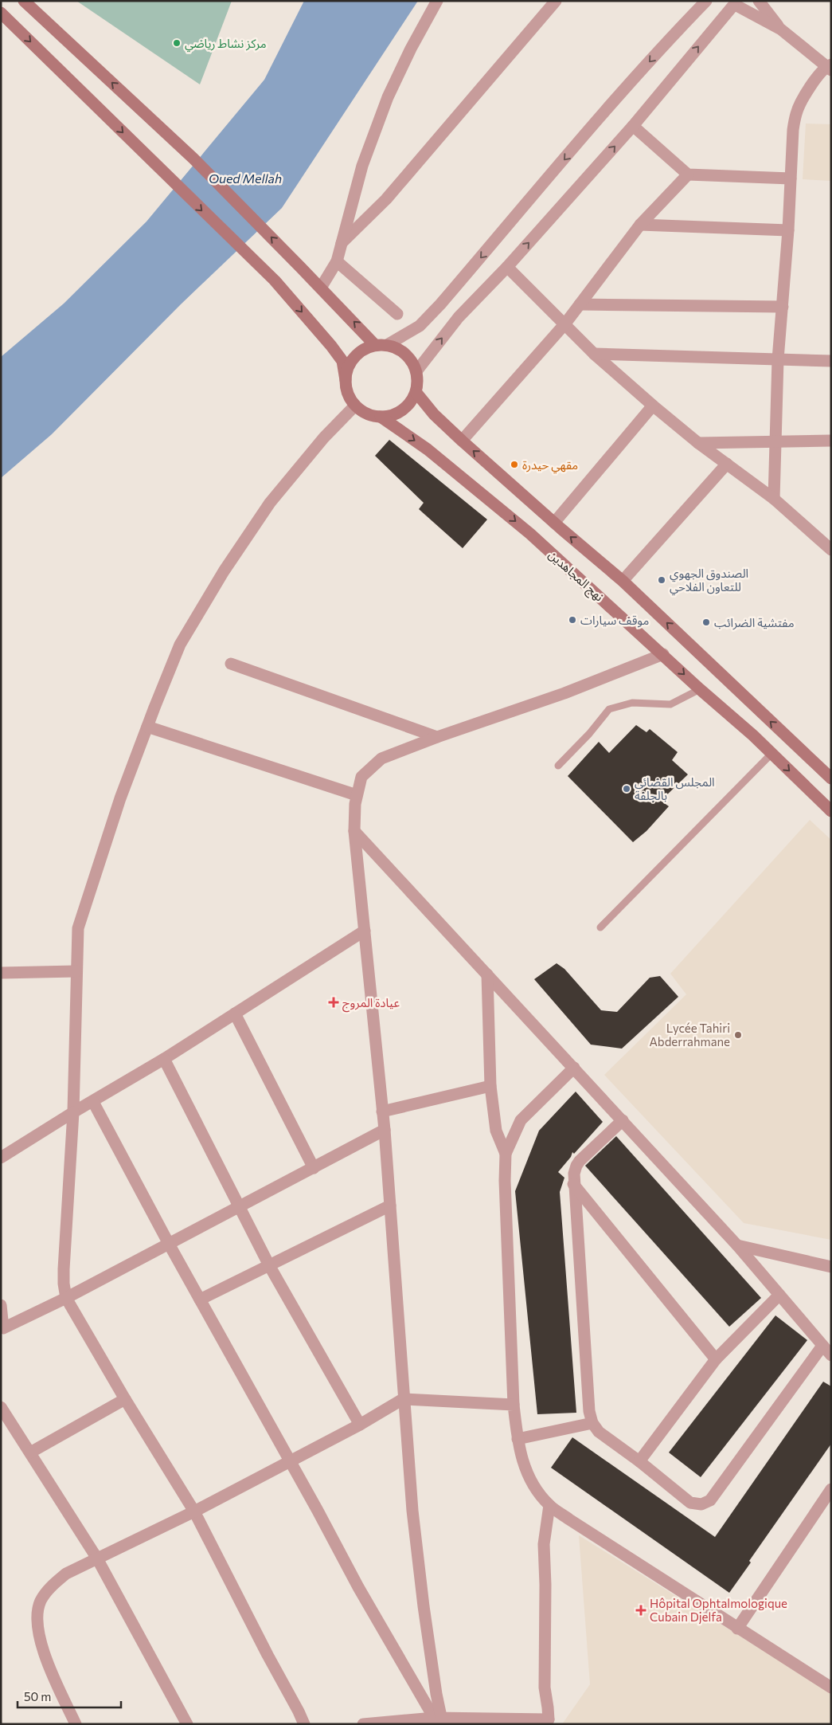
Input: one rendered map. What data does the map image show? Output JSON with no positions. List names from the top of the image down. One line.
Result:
{"streets":{"main road":["نهج المجاهدين"]},"water":["Oued Mellah"],"places":{"other":["مركز نشاط رياضي","مقهي حيدرة","الصندوق الجهوي للتعاون الفلاحي","موقف سيارات","مفتشية الضرائب","المجلس القضائي بالجلفة","Lycée Tahiri Abderrahmane"],"health":["عيادة المروج","Hôpital Ophtalmologique Cubain Djelfa"]},"scale_bar":"50 m"}
